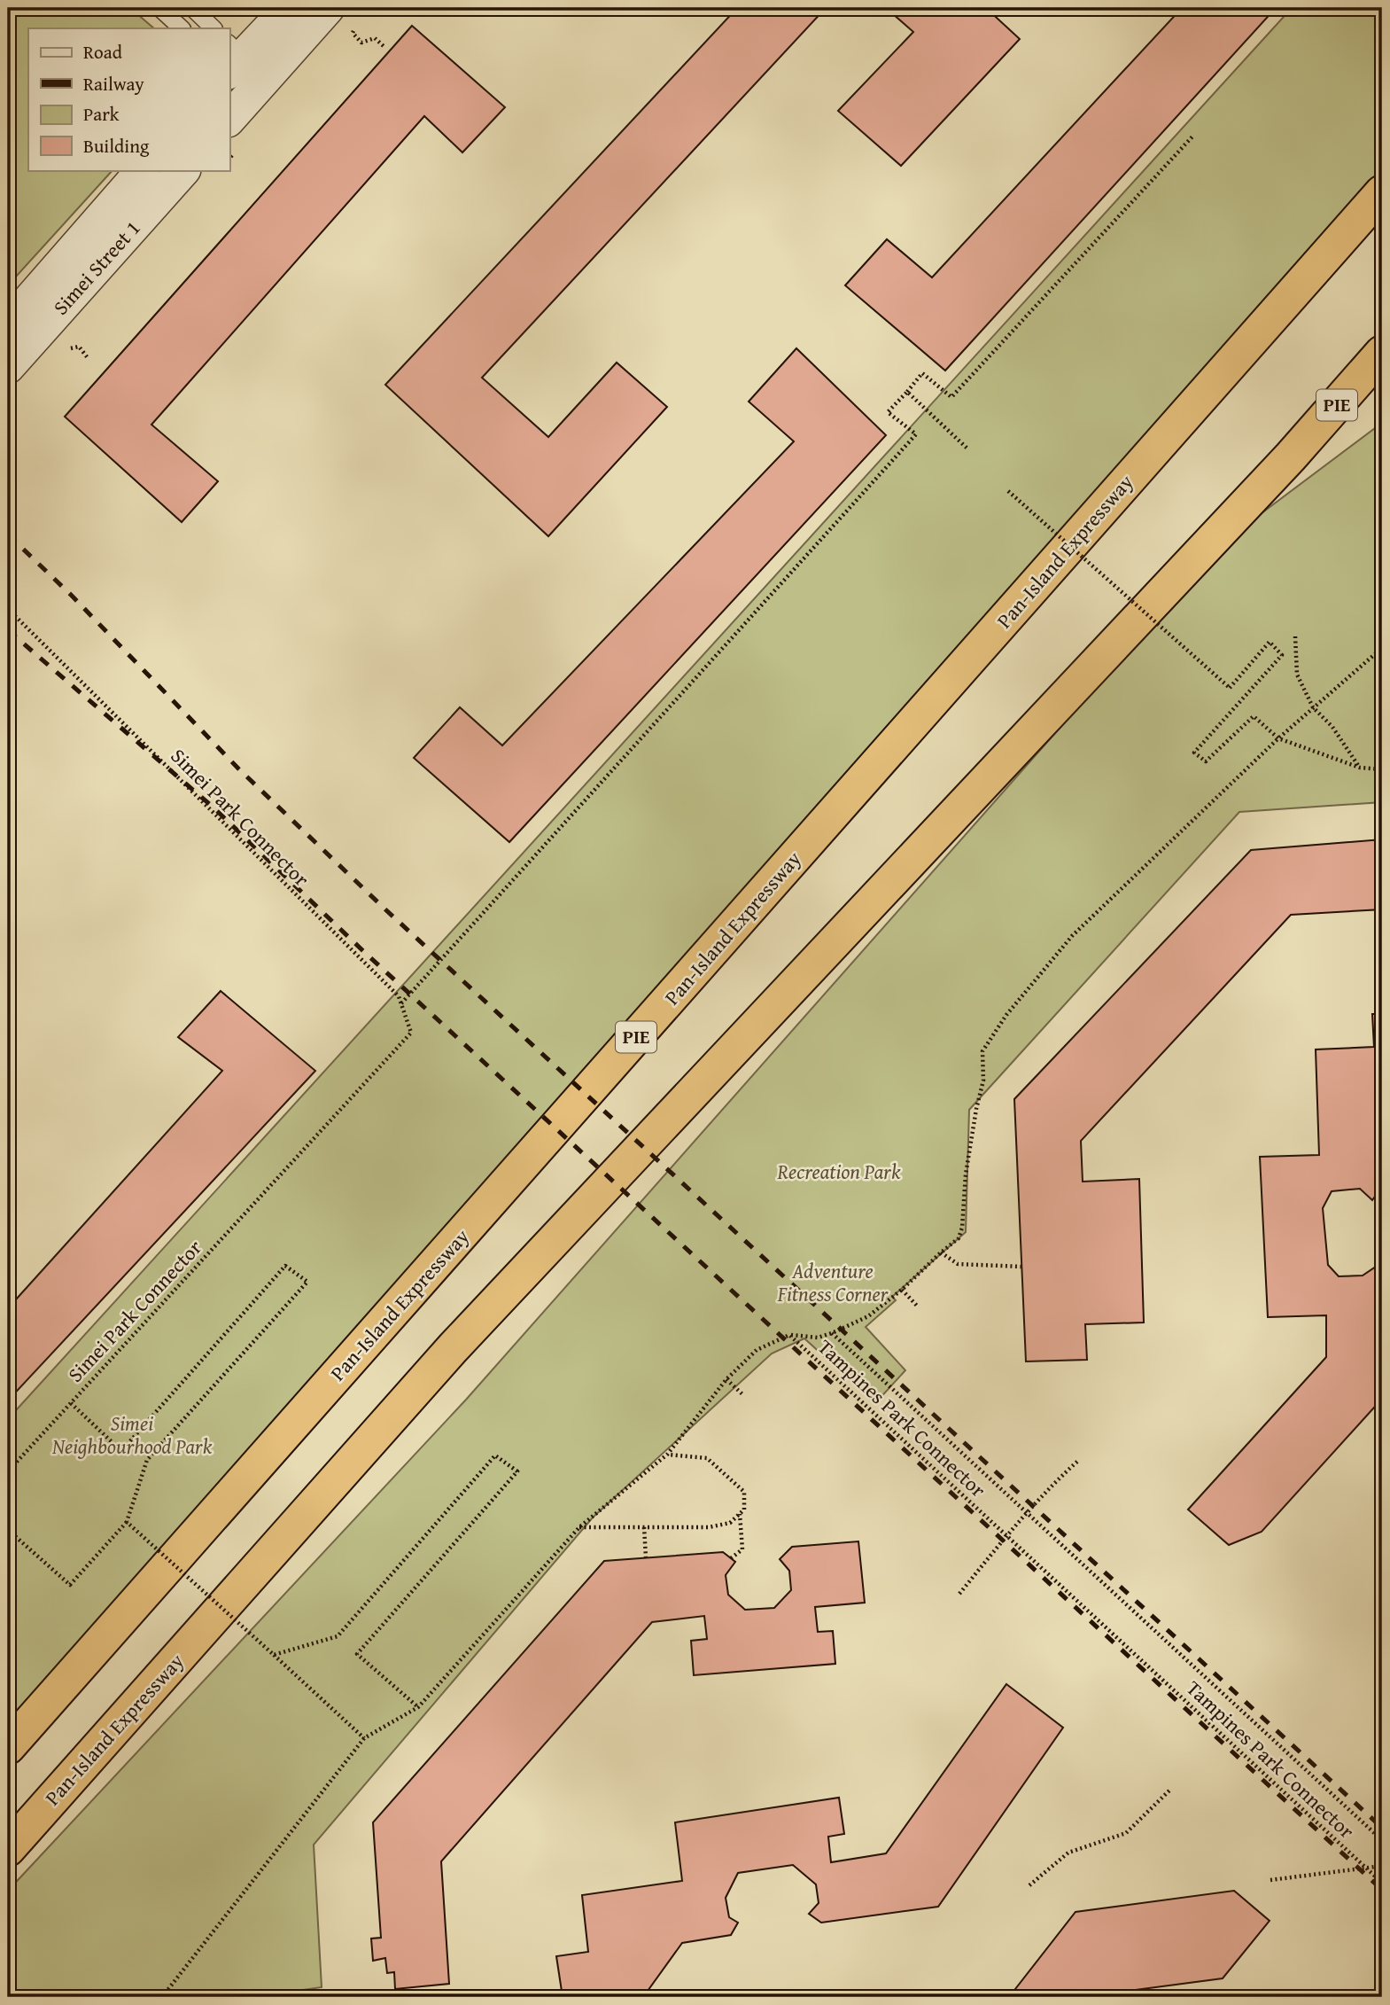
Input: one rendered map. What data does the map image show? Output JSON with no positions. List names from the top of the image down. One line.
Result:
{"streets":{"highway":["PIE","Pan-Island Expressway"],"street":["Simei Street 1"],"path":["Simei Park Connector","Tampines Park Connector"]},"parks":["Recreation Park","Adventure Fitness Corner","Simei Neighbourhood Park"],"legend":["Road","Railway","Park","Building"]}
